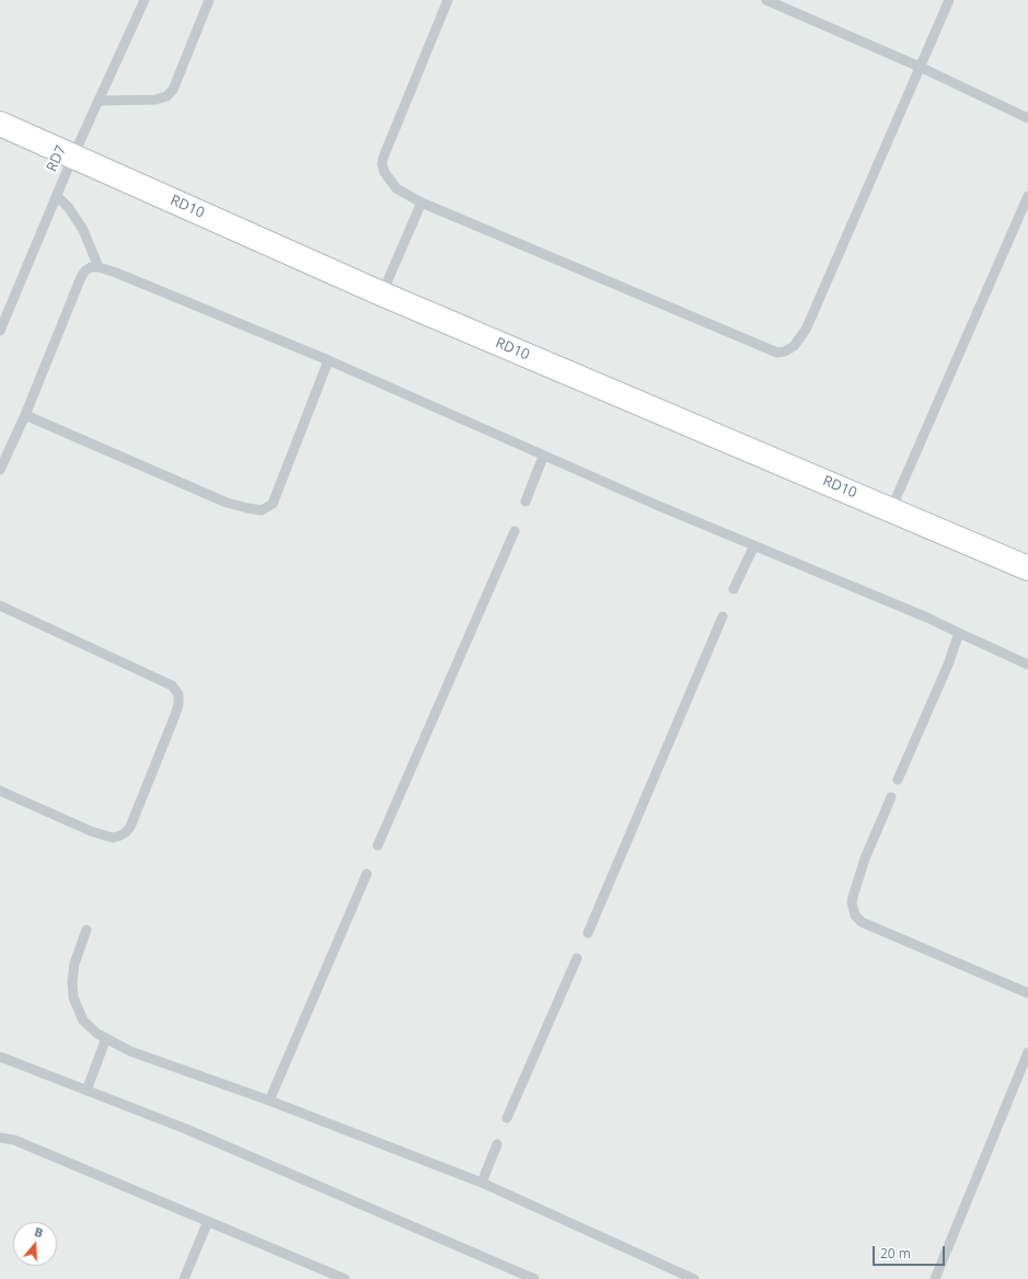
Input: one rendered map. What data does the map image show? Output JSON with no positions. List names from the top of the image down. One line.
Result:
{"streets":{"street":["RD10"],"lane":["RD7"]},"crossings":[["RD7","RD10"]],"scale_bar":"20 m","north":"top"}
